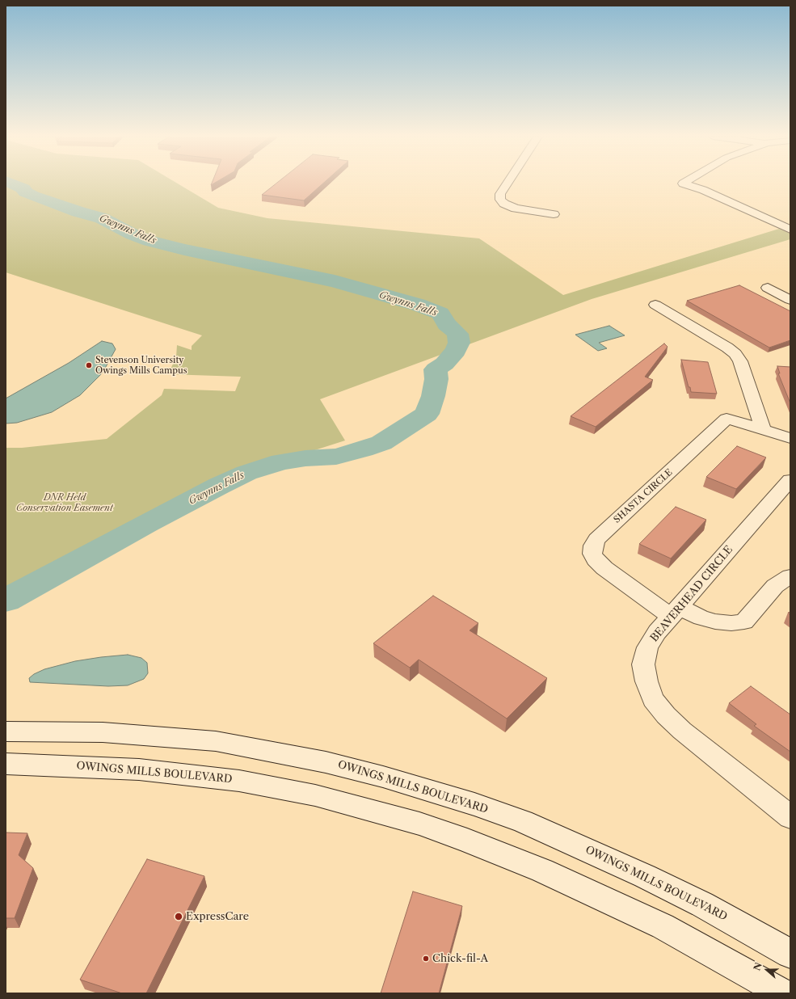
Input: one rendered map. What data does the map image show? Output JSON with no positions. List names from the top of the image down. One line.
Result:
{"streets":{"street":["SHASTA CIRCLE","BEAVERHEAD CIRCLE","OWINGS MILLS BOULEVARD"]},"crossings":[["SHASTA CIRCLE","BEAVERHEAD CIRCLE"]],"water":["Gwynns Falls"],"parks":["DNR Held Conservation Easement"],"places":["Stevenson University Owings Mills Campus","ExpressCare","Chick-fil-A"],"north":"left"}
